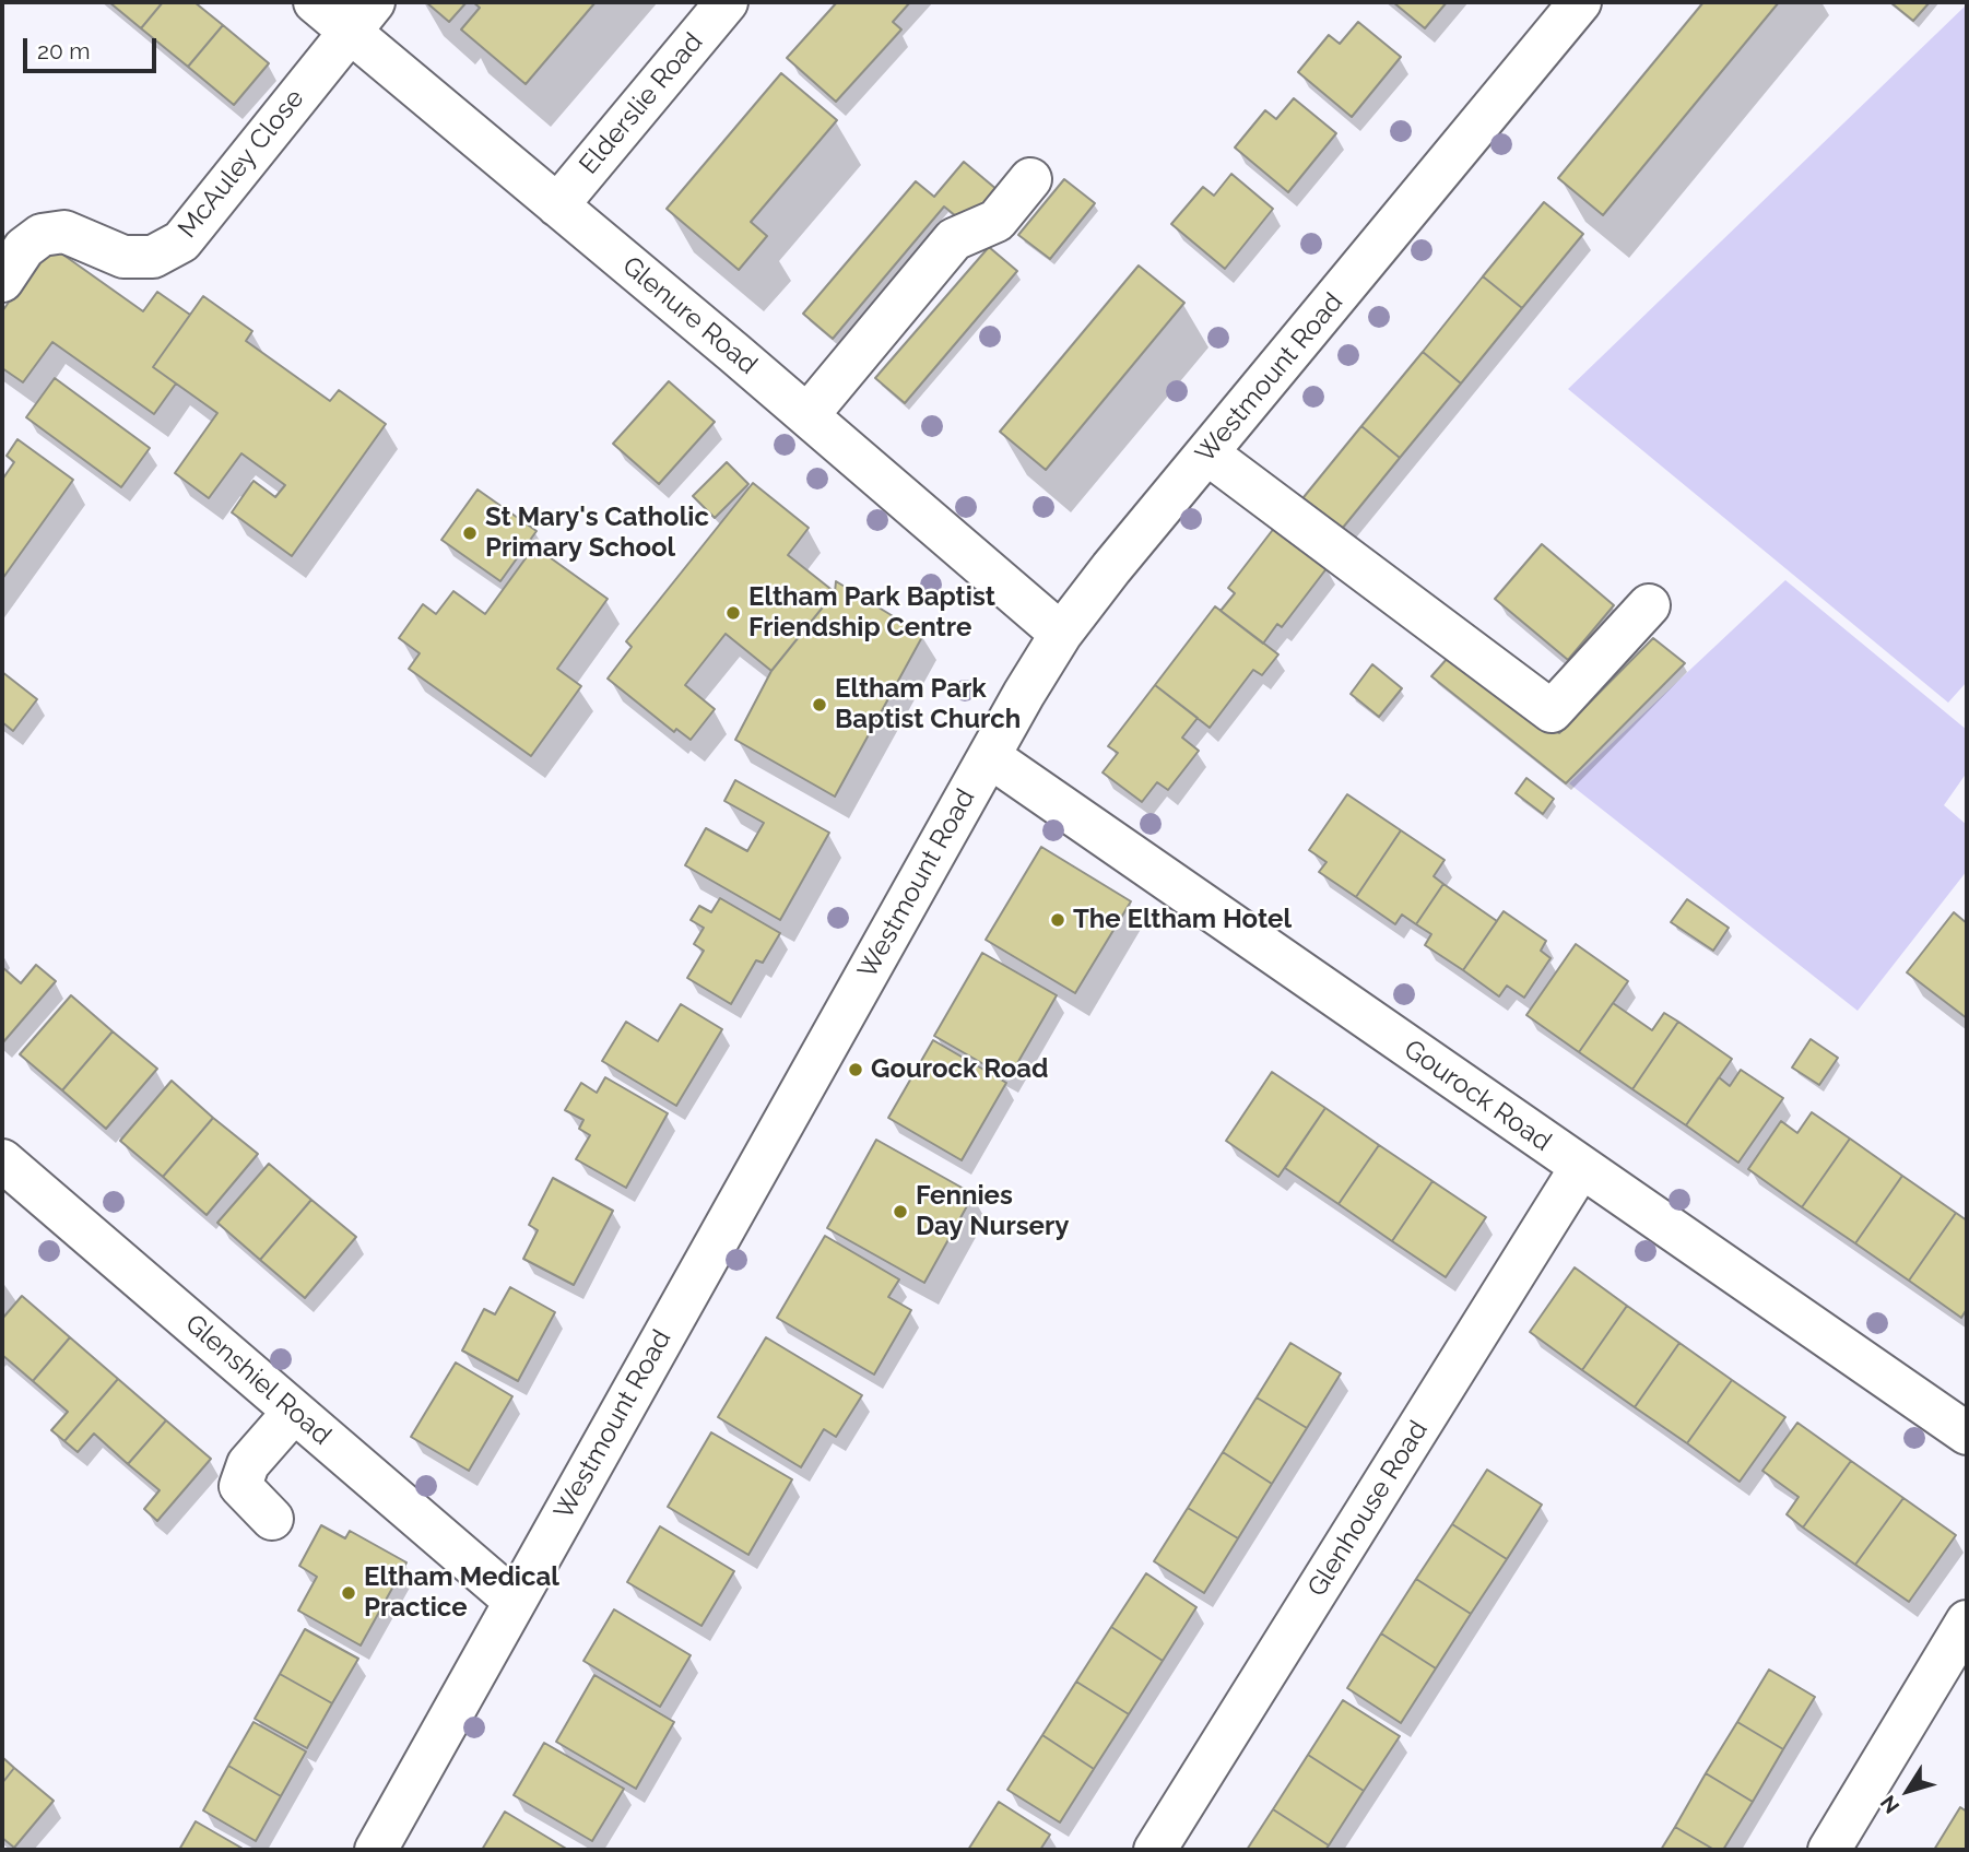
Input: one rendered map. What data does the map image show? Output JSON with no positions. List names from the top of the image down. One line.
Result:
{"streets":{"street":["Elderslie Road","McAuley Close","Glenure Road","Westmount Road","Gourock Road","Glenshiel Road","Glenhouse Road"]},"crossings":[["Elderslie Road","Glenure Road"],["McAuley Close","Glenure Road"],["Glenure Road","Westmount Road"],["Westmount Road","Gourock Road"],["Westmount Road","Glenshiel Road"],["Gourock Road","Glenhouse Road"]],"places":["St Mary's Catholic Primary School","Eltham Park Baptist Friendship Centre","Eltham Park Baptist Church","The Eltham Hotel","Gourock Road","Fennies Day Nursery","Eltham Medical Practice"],"scale_bar":"20 m","north":"bottom left"}
